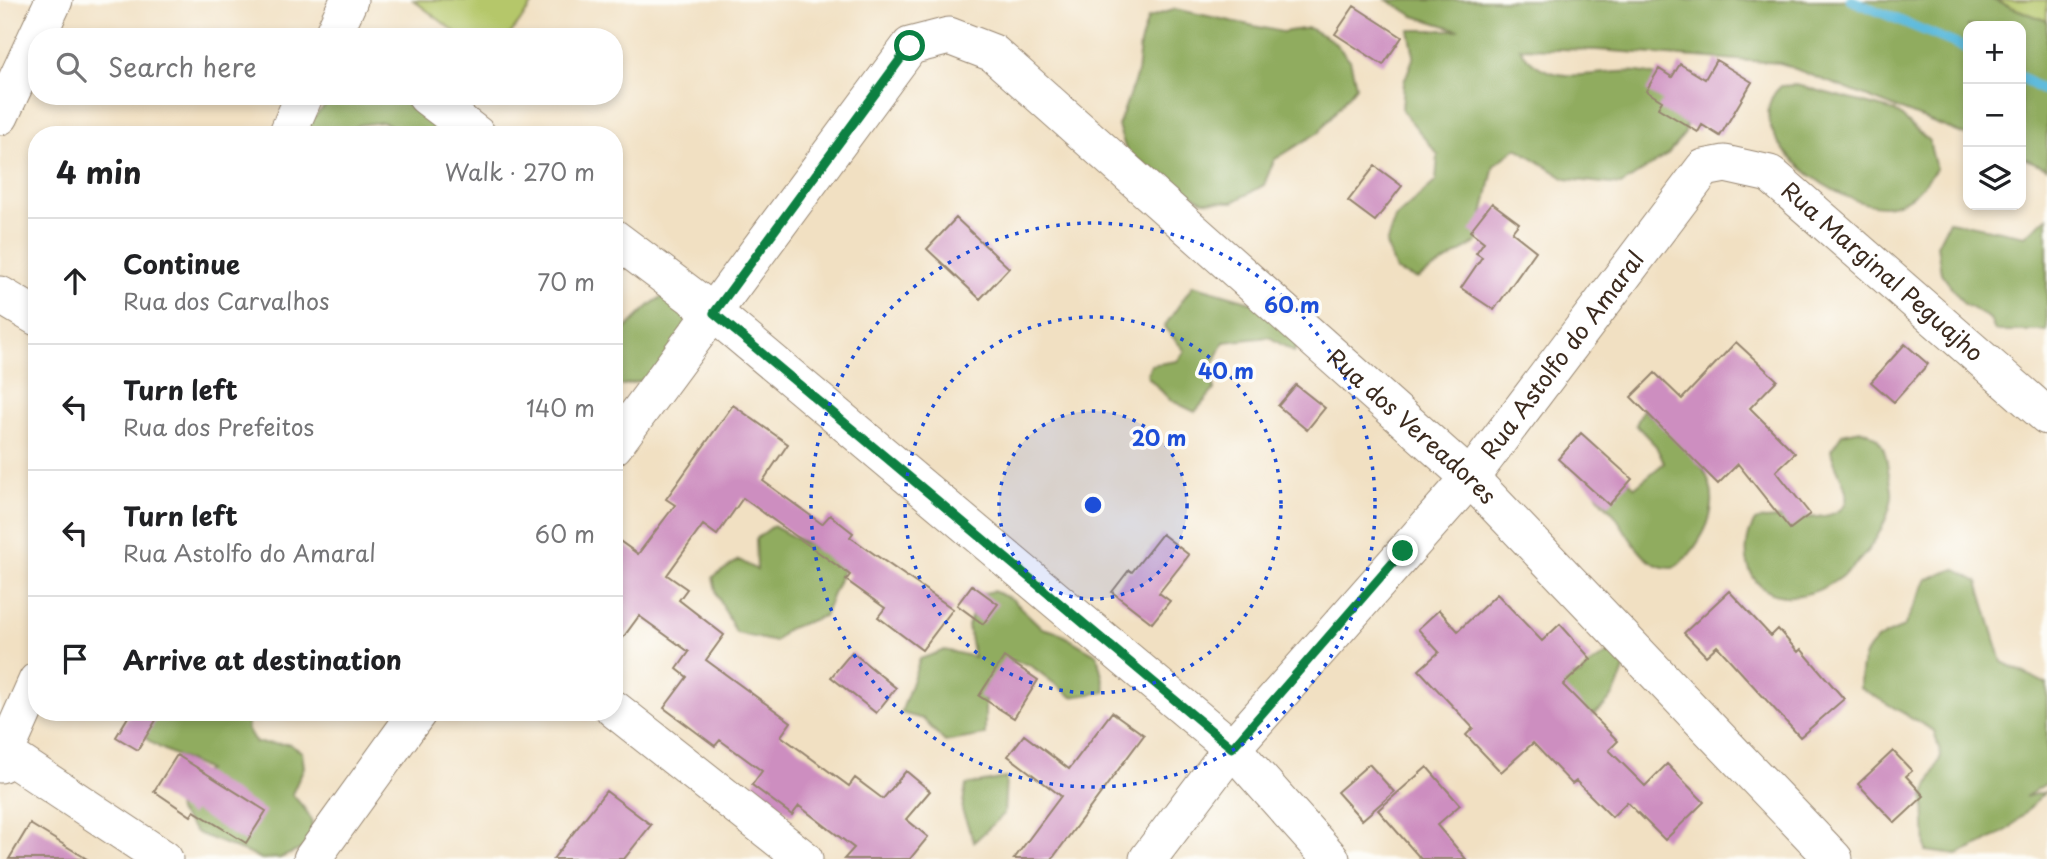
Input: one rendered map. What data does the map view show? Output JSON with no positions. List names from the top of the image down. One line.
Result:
{"streets":{"street":["Rua Marginal Peguajho","Rua Astolfo do Amaral","Rua dos Vereadores"]},"crossings":[["Rua Marginal Peguajho","Rua Astolfo do Amaral"],["Rua Astolfo do Amaral","Rua dos Vereadores"]],"page":{"map_buttons":["+","−"],"search":"Search here","heading":["4 min","Walk · 270 m"],"list":[["Continue","Rua dos Carvalhos","70 m"],["Turn left","Rua dos Prefeitos","140 m"],["Turn left","Rua Astolfo do Amaral","60 m"],"Arrive at destination"]},"rings":["60 m","40 m","20 m"]}
